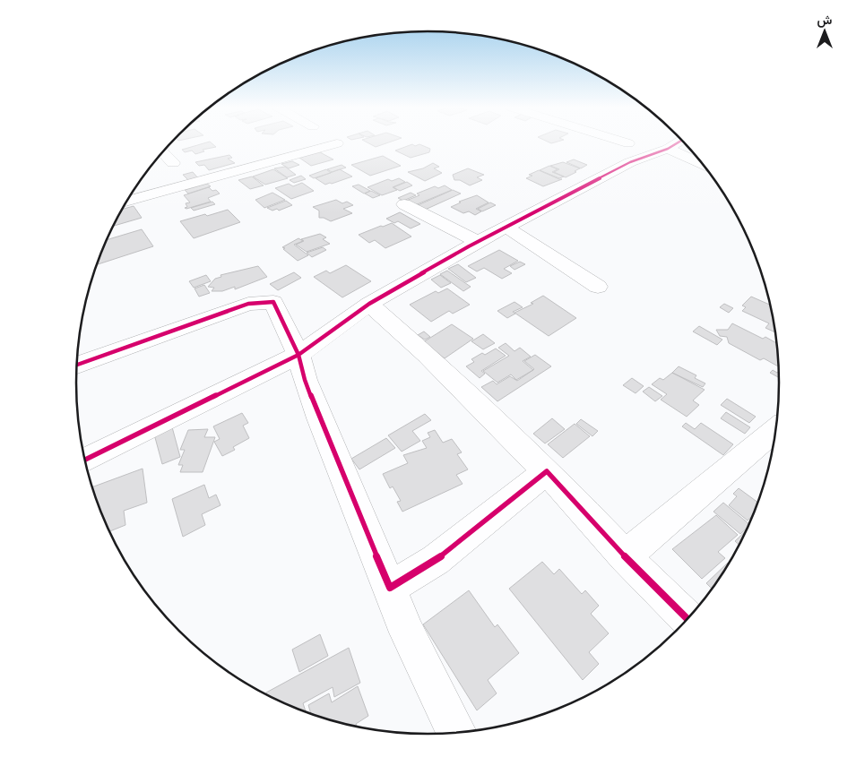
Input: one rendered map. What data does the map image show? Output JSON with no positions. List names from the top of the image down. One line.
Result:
{"north":"top"}
